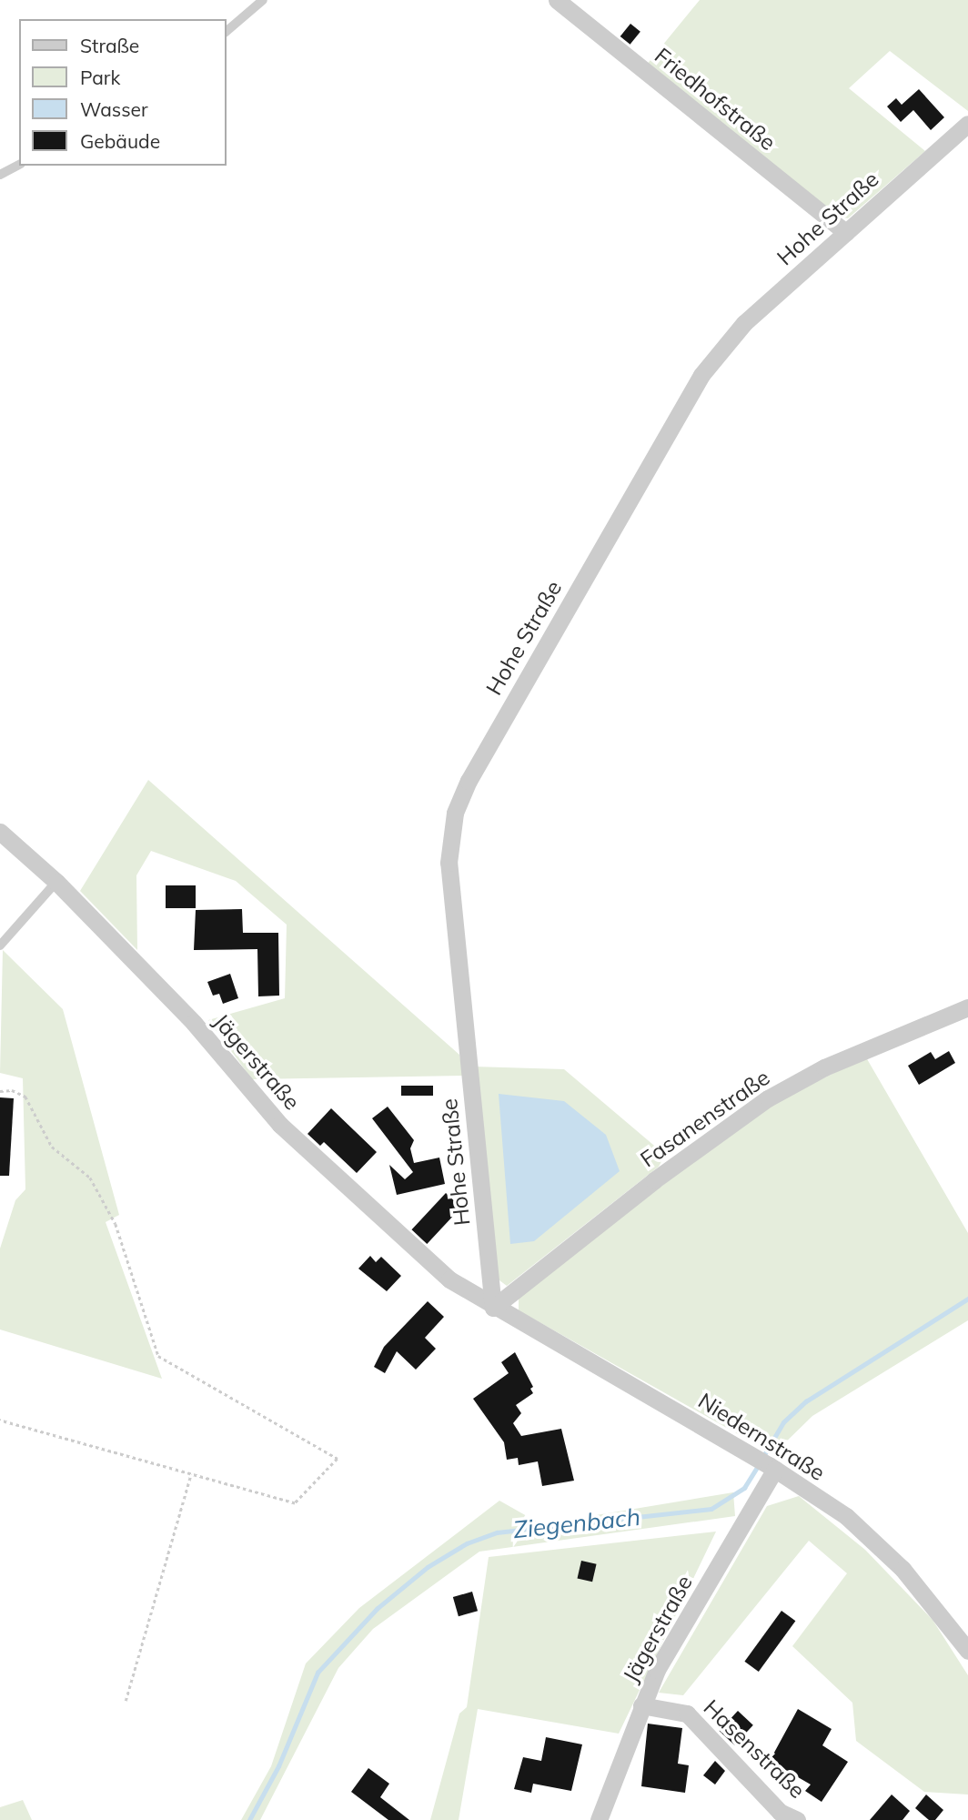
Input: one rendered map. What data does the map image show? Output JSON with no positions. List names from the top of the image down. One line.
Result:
{"streets":{"street":["Friedhofstraße","Hohe Straße","Jägerstraße","Fasanenstraße","Niedernstraße","Hasenstraße"]},"crossings":[["Friedhofstraße","Hohe Straße"],["Hohe Straße","Jägerstraße"],["Hohe Straße","Fasanenstraße"],["Hohe Straße","Niedernstraße"],["Jägerstraße","Fasanenstraße"],["Jägerstraße","Niedernstraße"],["Jägerstraße","Hasenstraße"],["Fasanenstraße","Niedernstraße"]],"water":["Ziegenbach"],"legend":["Straße","Park","Wasser","Gebäude"]}
